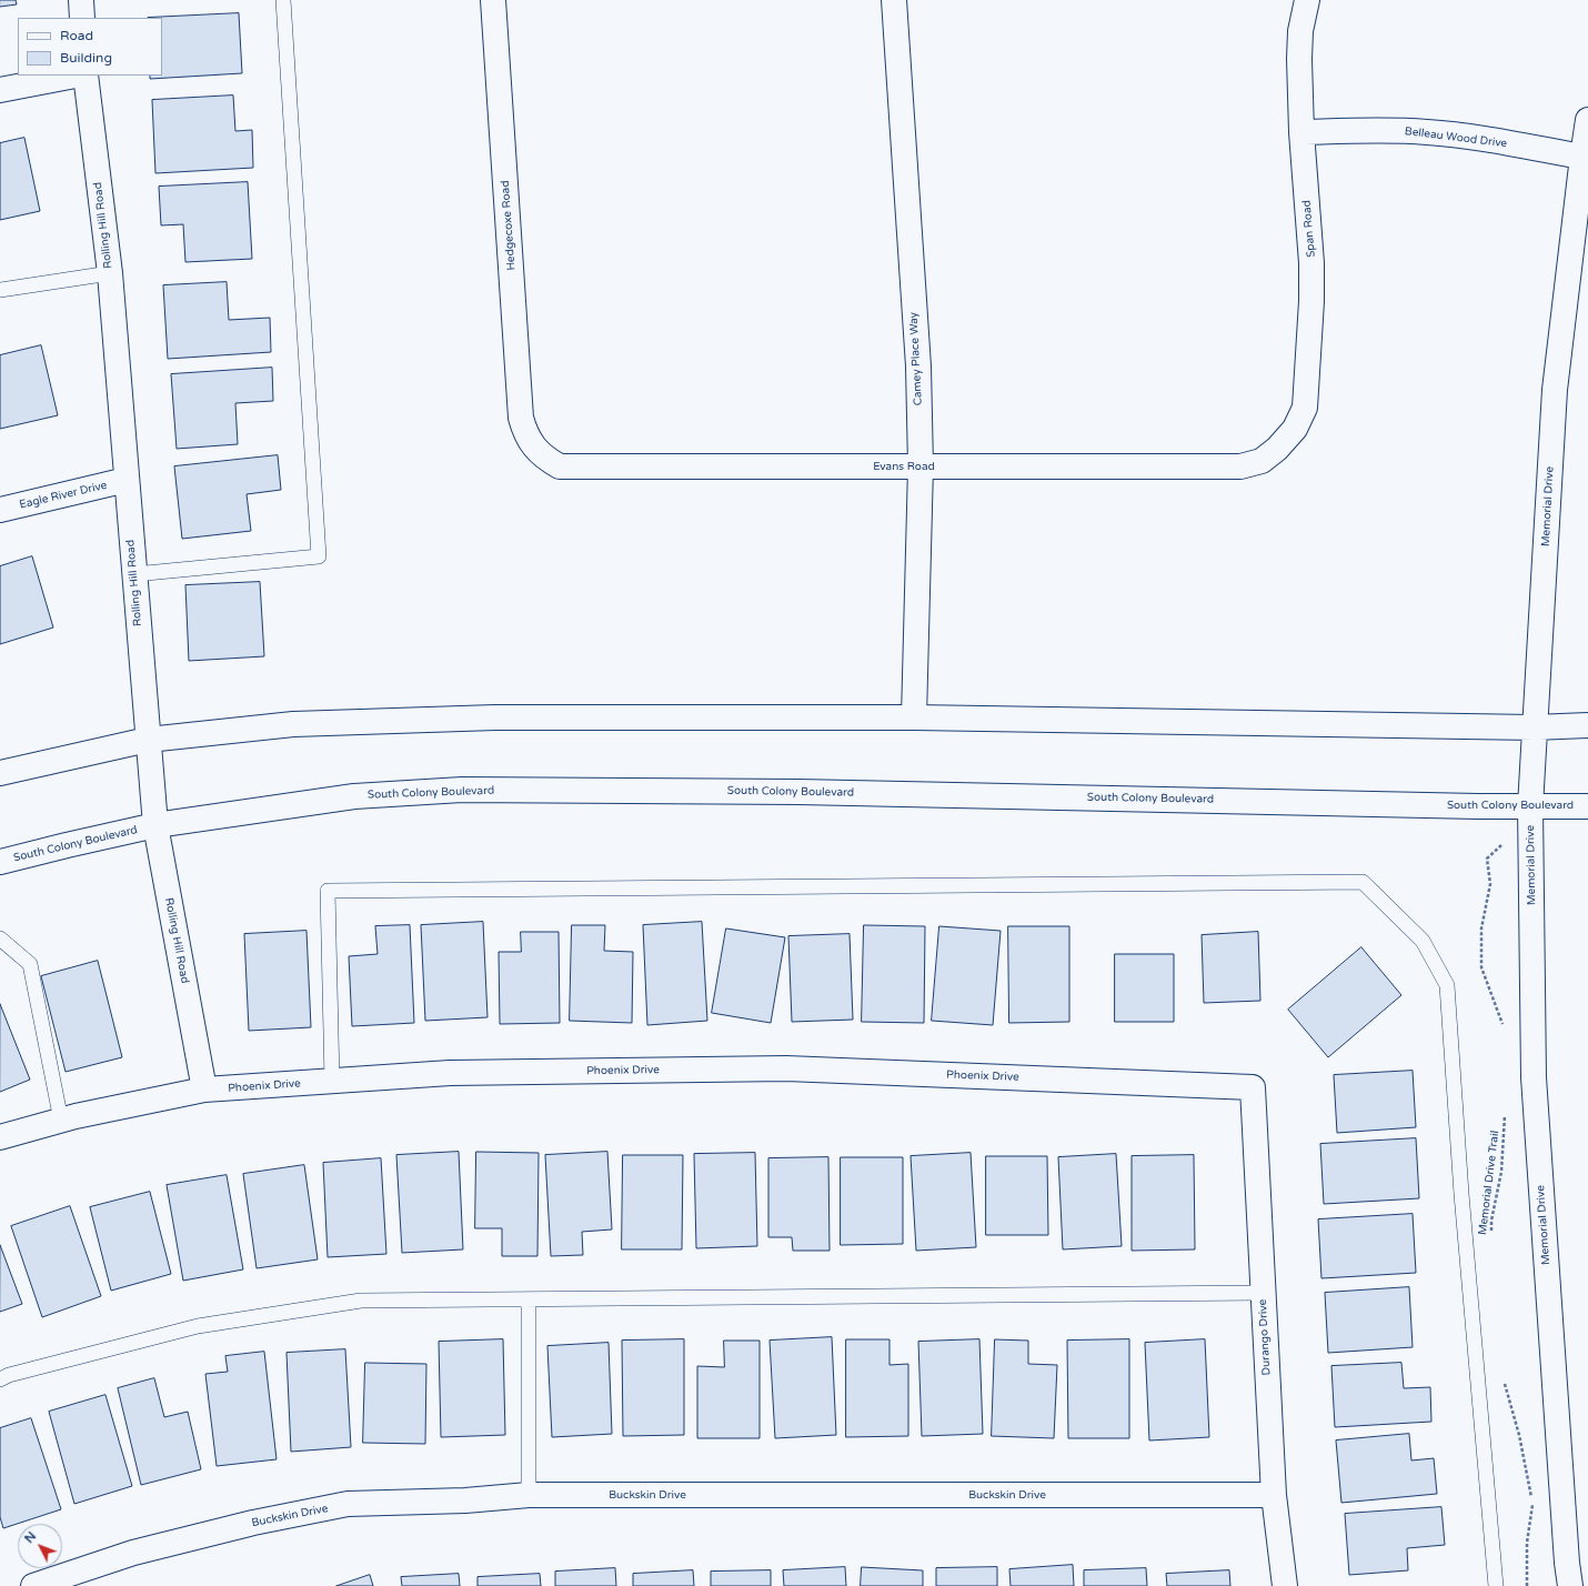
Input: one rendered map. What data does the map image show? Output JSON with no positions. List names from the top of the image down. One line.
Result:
{"streets":{"street":["Belleau Wood Drive","Rolling Hill Road","Hedgecoxe Road","Span Road","Camey Place Way","Evans Road","Eagle River Drive","Memorial Drive","South Colony Boulevard","Phoenix Drive","Durango Drive","Buckskin Drive"],"path":["Memorial Drive Trail"]},"crossings":[["Belleau Wood Drive","Span Road"],["Belleau Wood Drive","Memorial Drive"],["Rolling Hill Road","Eagle River Drive"],["Rolling Hill Road","South Colony Boulevard"],["Rolling Hill Road","Phoenix Drive"],["Hedgecoxe Road","Evans Road"],["Span Road","Evans Road"],["Camey Place Way","Evans Road"],["Memorial Drive","South Colony Boulevard"],["Phoenix Drive","Durango Drive"],["Durango Drive","Buckskin Drive"]],"legend":["Road","Building"],"north":"top left"}
